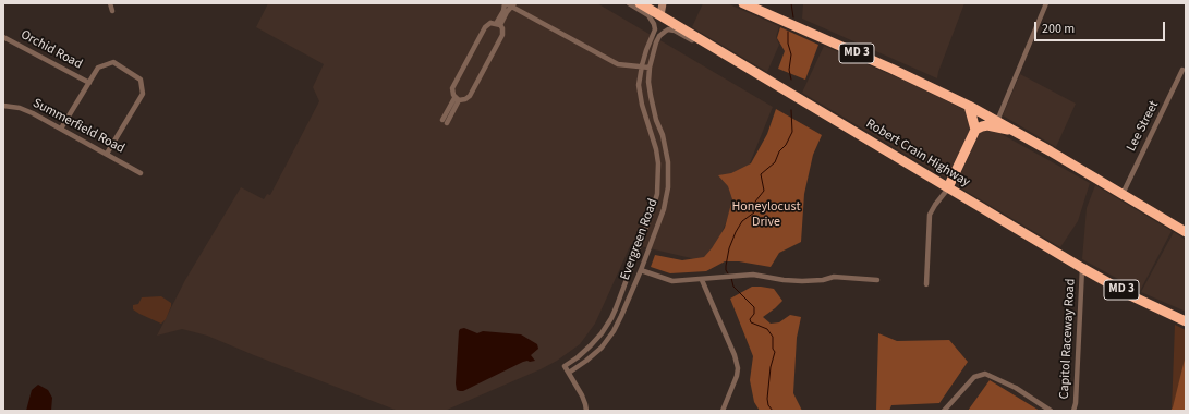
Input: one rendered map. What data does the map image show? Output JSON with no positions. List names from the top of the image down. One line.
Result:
{"streets":{"highway":["MD 3","Robert Crain Highway"],"street":["Orchid Road","Summerfield Road","Lee Street","Evergreen Road","Capitol Raceway Road"]},"crossings":[["MD 3","Lee Street"],["Robert Crain Highway","Evergreen Road"],["Robert Crain Highway","Capitol Raceway Road"]],"parks":["Honeylocust Drive"],"scale_bar":"200 m"}
